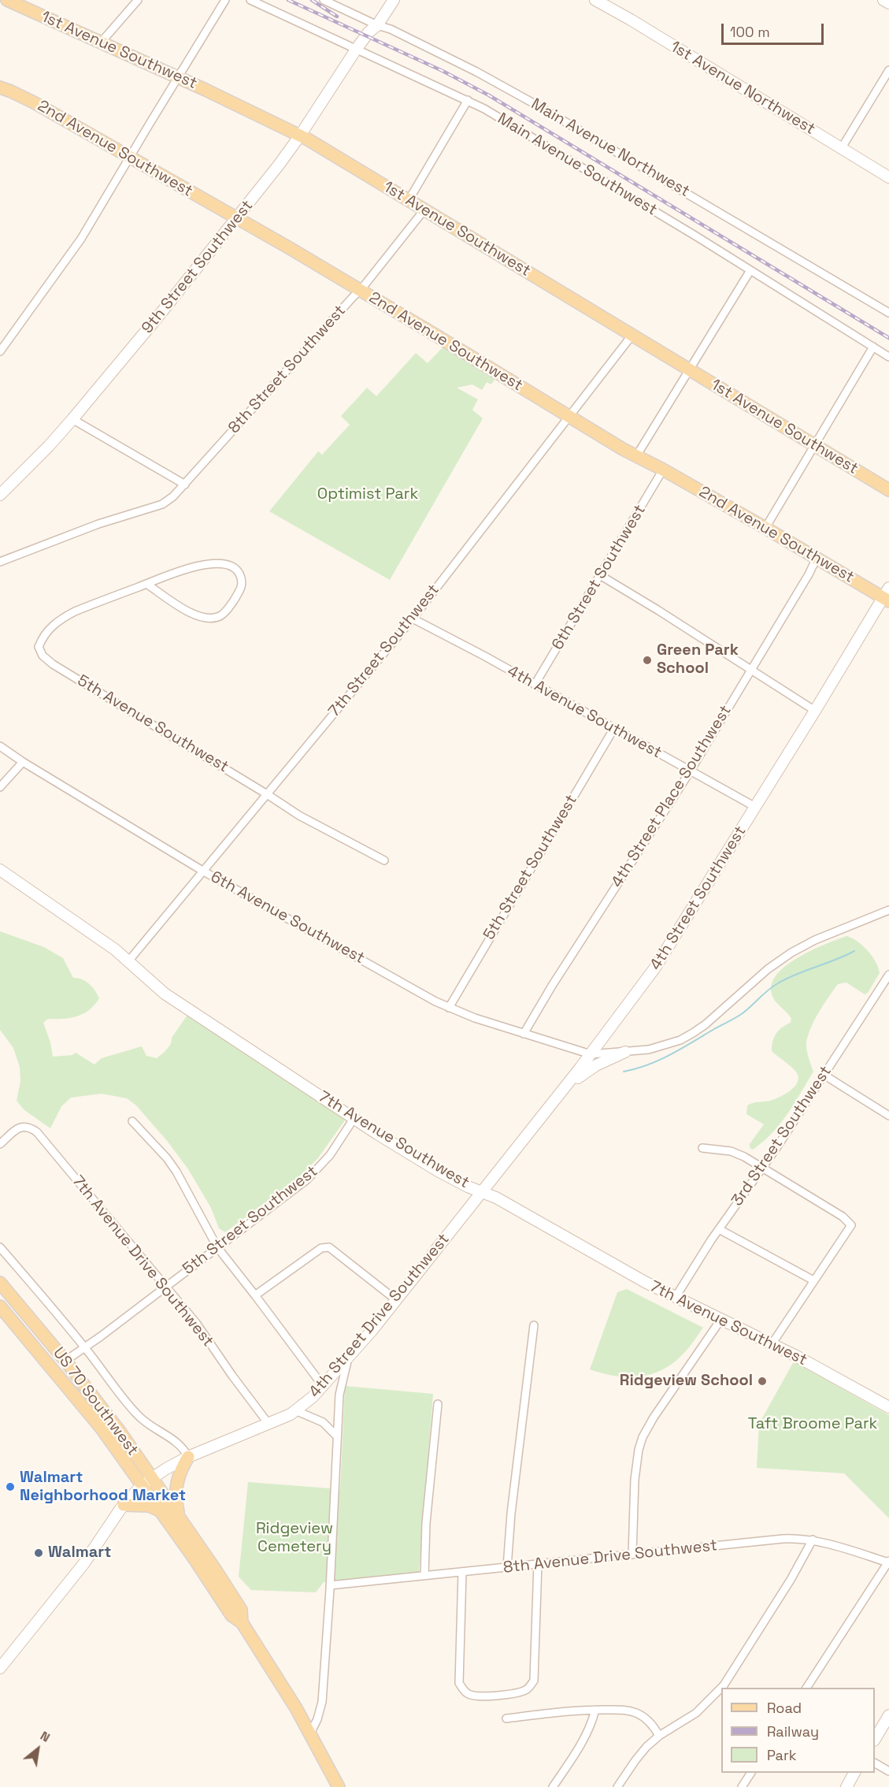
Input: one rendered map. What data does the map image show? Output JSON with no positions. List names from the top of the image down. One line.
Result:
{"streets":{"main road":["1st Avenue Southwest","2nd Avenue Southwest","US 70 Southwest"],"street":["1st Avenue Northwest","Main Avenue Northwest","Main Avenue Southwest","9th Street Southwest","8th Street Southwest","6th Street Southwest","7th Street Southwest","4th Avenue Southwest","5th Avenue Southwest","4th Street Place Southwest","5th Street Southwest","4th Street Southwest","6th Avenue Southwest","3rd Street Southwest","7th Avenue Southwest","7th Avenue Drive Southwest","4th Street Drive Southwest","8th Avenue Drive Southwest"]},"crossings":[["1st Avenue Southwest","9th Street Southwest"],["1st Avenue Southwest","8th Street Southwest"],["1st Avenue Southwest","7th Street Southwest"],["Main Avenue Northwest","9th Street Southwest"],["2nd Avenue Southwest","9th Street Southwest"],["2nd Avenue Southwest","8th Street Southwest"],["2nd Avenue Southwest","6th Street Southwest"],["2nd Avenue Southwest","7th Street Southwest"],["2nd Avenue Southwest","4th Street Place Southwest"],["2nd Avenue Southwest","4th Street Southwest"],["Main Avenue Southwest","9th Street Southwest"],["6th Street Southwest","4th Avenue Southwest"],["7th Street Southwest","4th Avenue Southwest"],["7th Street Southwest","5th Avenue Southwest"],["7th Street Southwest","6th Avenue Southwest"],["7th Street Southwest","7th Avenue Southwest"],["4th Avenue Southwest","4th Street Place Southwest"],["4th Avenue Southwest","5th Street Southwest"],["4th Avenue Southwest","4th Street Southwest"],["4th Street Place Southwest","6th Avenue Southwest"],["5th Street Southwest","6th Avenue Southwest"],["5th Street Southwest","7th Avenue Southwest"],["5th Street Southwest","7th Avenue Drive Southwest"],["5th Street Southwest","US 70 Southwest"],["4th Street Southwest","6th Avenue Southwest"],["4th Street Southwest","7th Avenue Southwest"],["4th Street Southwest","4th Street Drive Southwest"],["3rd Street Southwest","7th Avenue Southwest"],["7th Avenue Southwest","4th Street Drive Southwest"],["7th Avenue Drive Southwest","4th Street Drive Southwest"],["4th Street Drive Southwest","US 70 Southwest"]],"parks":["Optimist Park","Taft Broome Park","Ridgeview Cemetery"],"places":["Green Park School","Ridgeview School","Walmart Neighborhood Market","Walmart"],"legend":["Road","Railway","Park"],"scale_bar":"100 m","north":"top right"}
